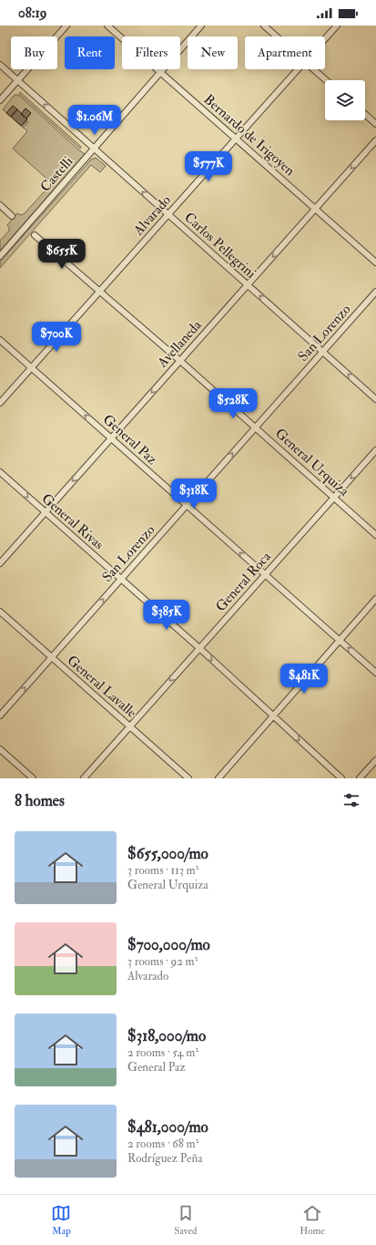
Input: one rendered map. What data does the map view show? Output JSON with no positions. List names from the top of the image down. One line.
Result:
{"streets":{"street":["Bernardo de Irigoyen","Castelli","Alvarado","Carlos Pellegrini","San Lorenzo","Avellaneda","General Paz","General Urquiza","General Rivas","General Roca","General Lavalle"]},"crossings":[["Bernardo de Irigoyen","Castelli"],["Bernardo de Irigoyen","Alvarado"],["Bernardo de Irigoyen","Avellaneda"],["Castelli","Carlos Pellegrini"],["Alvarado","Carlos Pellegrini"],["Alvarado","General Paz"],["Alvarado","General Urquiza"],["Carlos Pellegrini","San Lorenzo"],["Carlos Pellegrini","Avellaneda"],["San Lorenzo","General Paz"],["San Lorenzo","General Urquiza"],["San Lorenzo","General Rivas"],["San Lorenzo","General Lavalle"],["Avellaneda","General Paz"],["Avellaneda","General Urquiza"],["Avellaneda","General Rivas"],["General Paz","General Roca"],["General Urquiza","General Roca"],["General Rivas","General Roca"],["General Roca","General Lavalle"]],"one_way":["Carlos Pellegrini","San Lorenzo","Avellaneda","General Paz","General Rivas","General Roca"],"page":{"status":"08:19","chip":["Buy","Rent","Filters","New","Apartment"],"price":["$1.06M","$577K","$655K","$700K","$528K","$318K","$385K","$481K"],"heading":"8 homes","list":[{"name":"$655,000/mo","note":"3 rooms · 113 m² · General Urquiza"},{"name":"$700,000/mo","note":"3 rooms · 92 m² · Alvarado"},{"name":"$318,000/mo","note":"2 rooms · 54 m² · General Paz"},{"name":"$481,000/mo","note":"2 rooms · 68 m² · Rodríguez Peña"}],"tabs":["Map","Saved","Home"]}}
